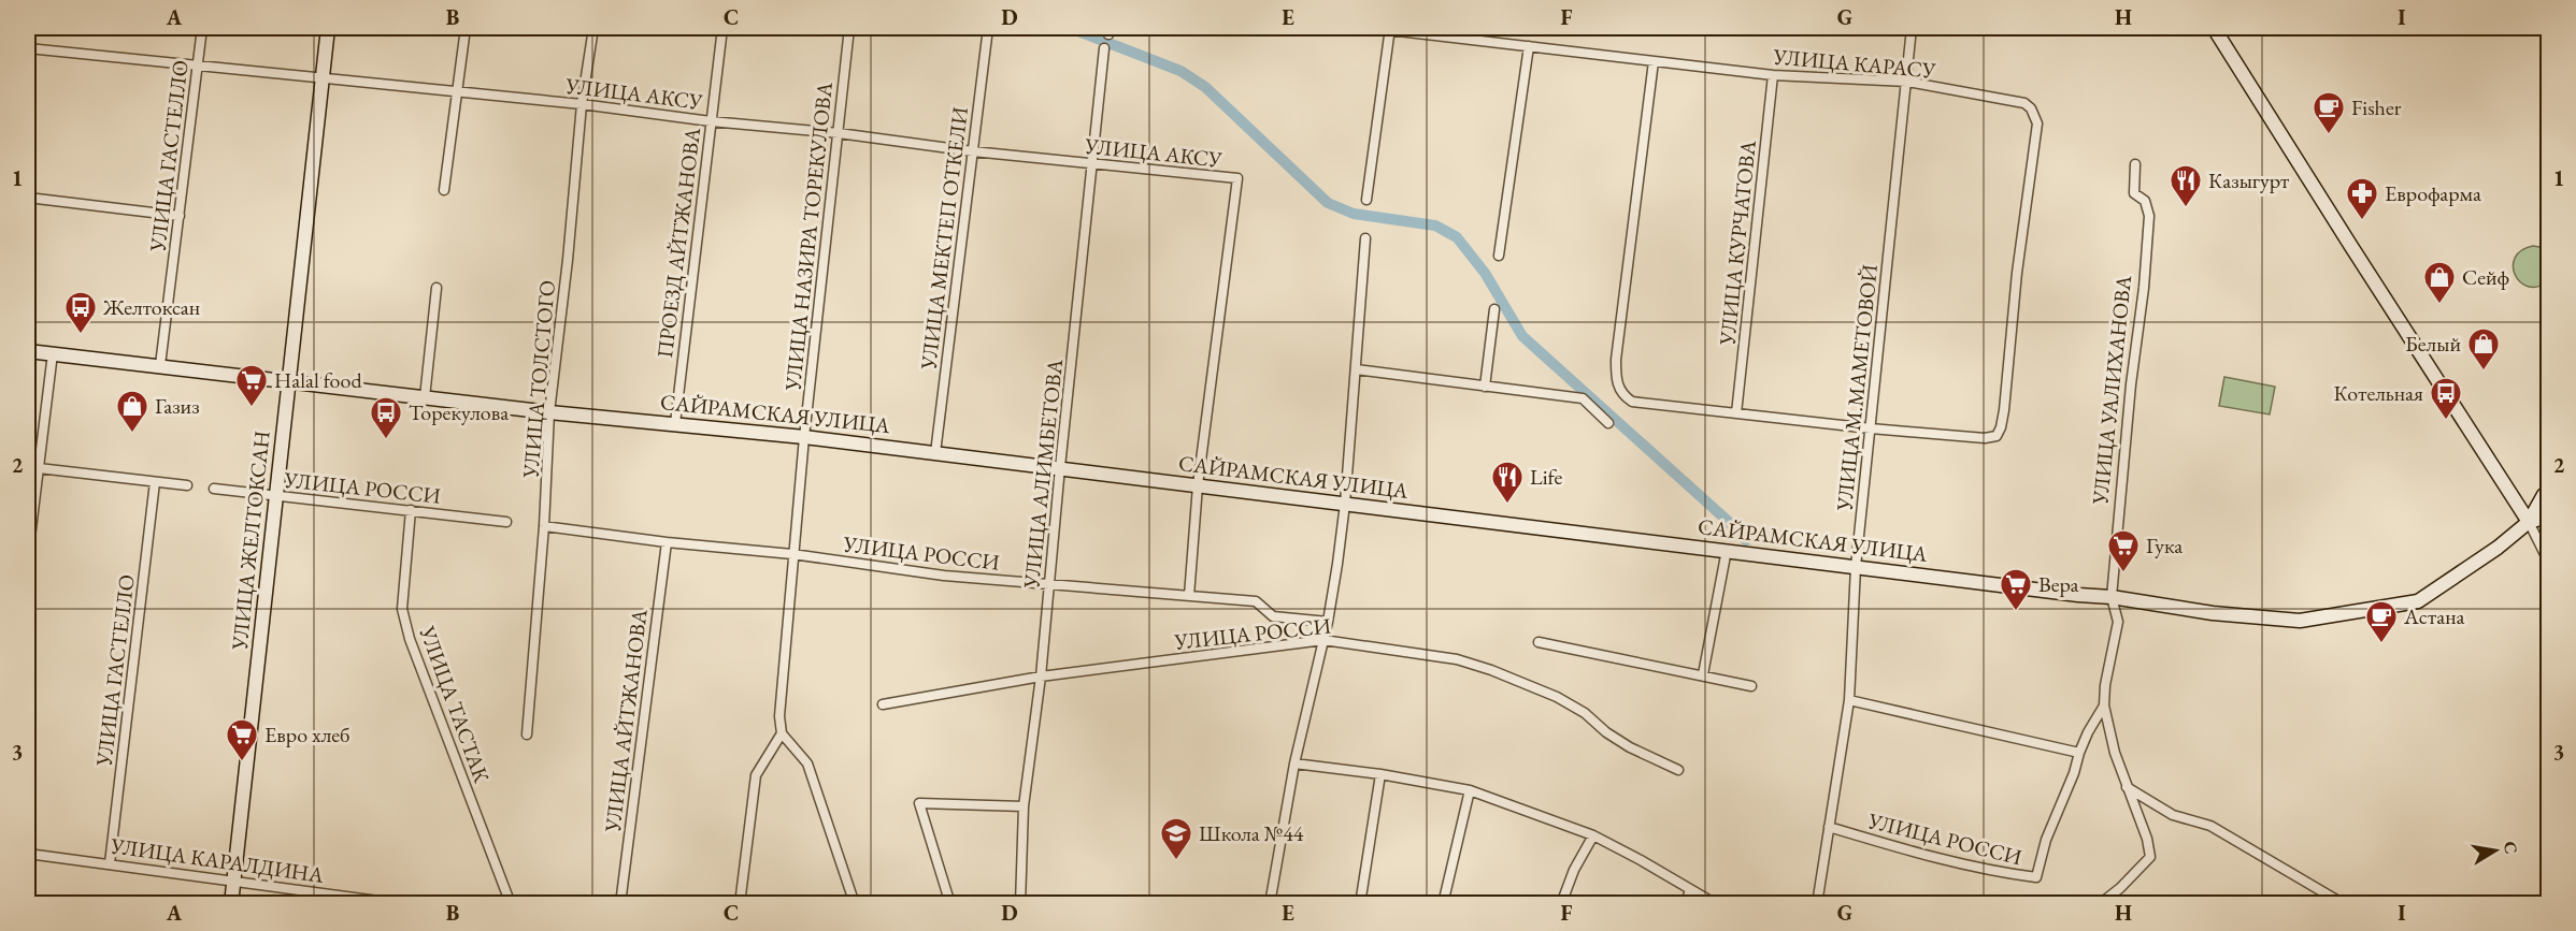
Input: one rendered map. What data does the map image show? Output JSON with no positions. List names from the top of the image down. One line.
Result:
{"streets":{"main road":["САЙРАМСКАЯ УЛИЦА","УЛИЦА ЖЕЛТОКСАН"],"street":["УЛИЦА КАРАСУ","УЛИЦА АКСУ","УЛИЦА ГАСТЕЛЛО","УЛИЦА НАЗИРА ТОРЕКУЛОВА","УЛИЦА МЕКТЕП ОТКЕЛИ","ПРОЕЗД АЙТЖАНОВА","УЛИЦА КУРЧАТОВА","УЛИЦА ТОЛСТОГО","УЛИЦА М.МАМЕТОВОЙ","УЛИЦА УАЛИХАНОВА","УЛИЦА АЛИМБЕТОВА","УЛИЦА РОССИ","УЛИЦА ТАСТАК","УЛИЦА АЙТЖАНОВА","УЛИЦА КАРАЛДИНА"]},"crossings":[["УЛИЦА КАРАСУ","УЛИЦА КУРЧАТОВА"],["УЛИЦА КАРАСУ","УЛИЦА М.МАМЕТОВОЙ"],["УЛИЦА АКСУ","УЛИЦА ГАСТЕЛЛО"],["УЛИЦА АКСУ","УЛИЦА НАЗИРА ТОРЕКУЛОВА"],["УЛИЦА АКСУ","УЛИЦА МЕКТЕП ОТКЕЛИ"],["УЛИЦА АКСУ","ПРОЕЗД АЙТЖАНОВА"],["УЛИЦА АКСУ","УЛИЦА ТОЛСТОГО"],["УЛИЦА АКСУ","САЙРАМСКАЯ УЛИЦА"],["УЛИЦА АКСУ","УЛИЦА АЛИМБЕТОВА"],["УЛИЦА АКСУ","УЛИЦА ЖЕЛТОКСАН"],["УЛИЦА ГАСТЕЛЛО","САЙРАМСКАЯ УЛИЦА"],["УЛИЦА ГАСТЕЛЛО","УЛИЦА КАРАЛДИНА"],["УЛИЦА НАЗИРА ТОРЕКУЛОВА","САЙРАМСКАЯ УЛИЦА"],["УЛИЦА НАЗИРА ТОРЕКУЛОВА","УЛИЦА РОССИ"],["УЛИЦА МЕКТЕП ОТКЕЛИ","САЙРАМСКАЯ УЛИЦА"],["ПРОЕЗД АЙТЖАНОВА","САЙРАМСКАЯ УЛИЦА"],["УЛИЦА ТОЛСТОГО","САЙРАМСКАЯ УЛИЦА"],["УЛИЦА ТОЛСТОГО","УЛИЦА РОССИ"],["УЛИЦА М.МАМЕТОВОЙ","САЙРАМСКАЯ УЛИЦА"],["УЛИЦА М.МАМЕТОВОЙ","УЛИЦА РОССИ"],["УЛИЦА УАЛИХАНОВА","САЙРАМСКАЯ УЛИЦА"],["УЛИЦА УАЛИХАНОВА","УЛИЦА РОССИ"],["САЙРАМСКАЯ УЛИЦА","УЛИЦА АЛИМБЕТОВА"],["САЙРАМСКАЯ УЛИЦА","УЛИЦА ЖЕЛТОКСАН"],["УЛИЦА АЛИМБЕТОВА","УЛИЦА РОССИ"],["УЛИЦА РОССИ","УЛИЦА ЖЕЛТОКСАН"],["УЛИЦА РОССИ","УЛИЦА ТАСТАК"],["УЛИЦА РОССИ","УЛИЦА АЙТЖАНОВА"],["УЛИЦА ЖЕЛТОКСАН","УЛИЦА КАРАЛДИНА"]],"places":{"cafe":["Fisher","Астана"],"restaurant":["Казыгурт","Life"],"pharmacy":["Еврофарма"],"shop":["Сейф","Белый","Газиз"],"bus stop":["Желтоксан","Котельная","Торекулова"],"supermarket":["Halal food","Гука","Вера","Евро хлеб"],"school or university":["Школа №44"]},"north":"right","grid":{"columns":["A","B","C","D","E","F","G","H","I"],"rows":["1","2","3"]}}
